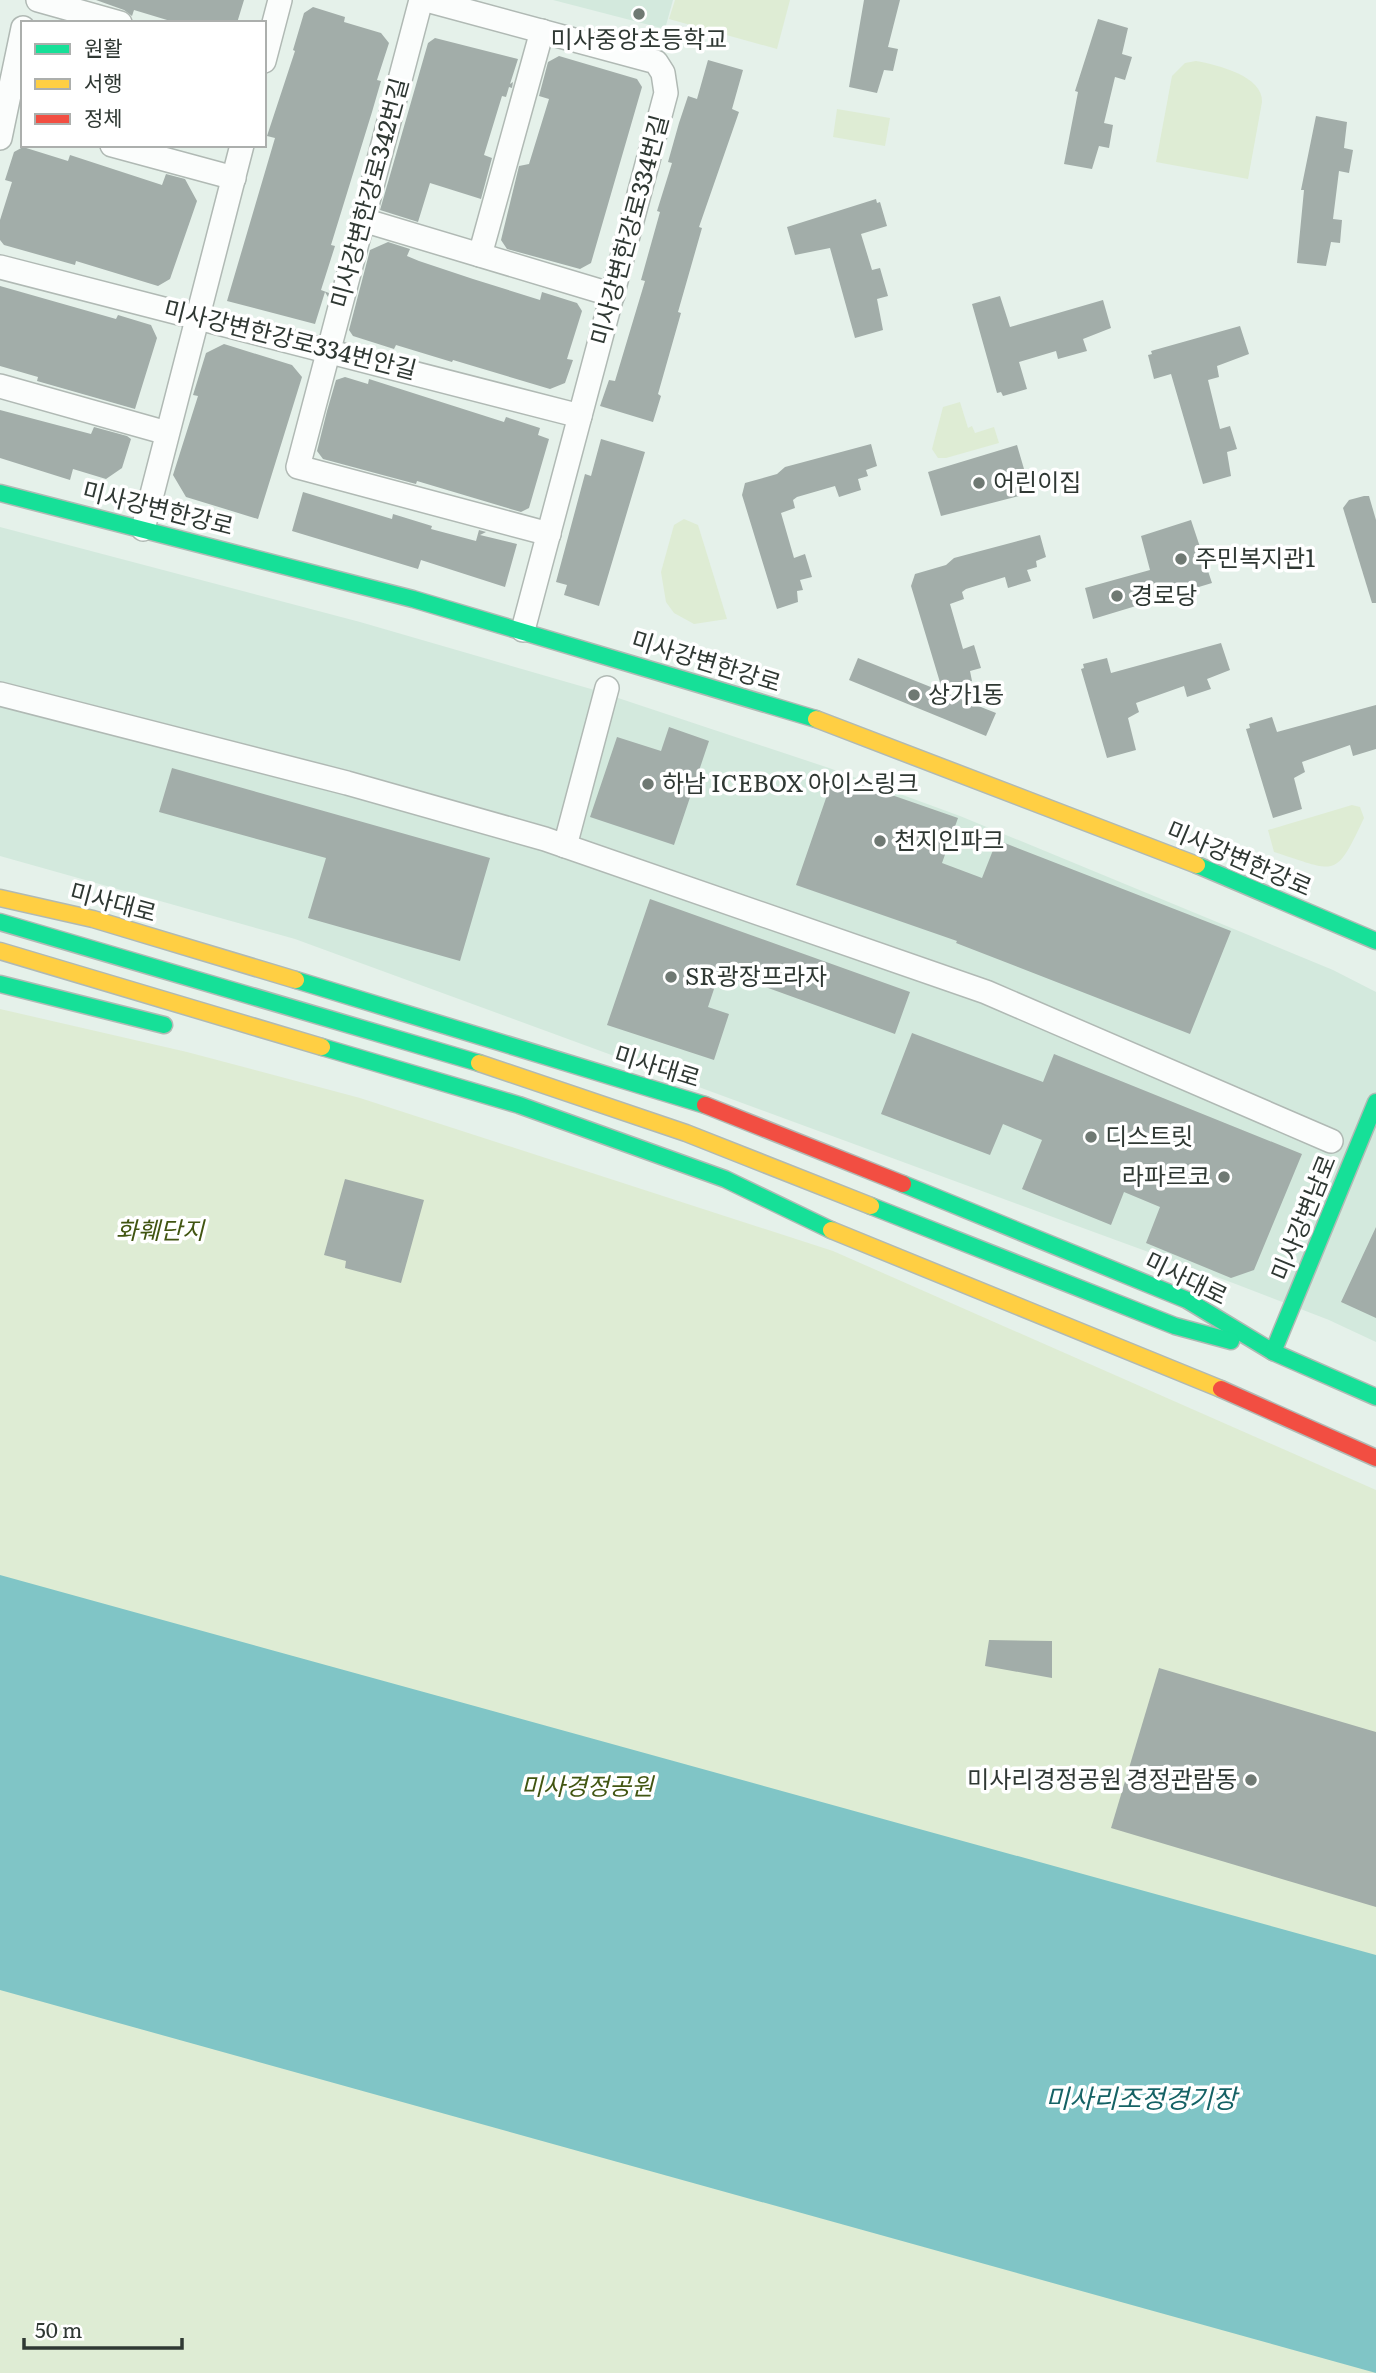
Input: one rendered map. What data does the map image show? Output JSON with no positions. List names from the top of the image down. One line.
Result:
{"streets":{"main road":["미사강변한강로","미사대로","미사강변남로"],"street":["미사강변한강로342번길","미사강변한강로334번길","미사강변한강로334번안길"]},"crossings":[["미사강변한강로342번길","미사강변한강로334번길"],["미사강변한강로342번길","미사강변한강로334번안길"],["미사강변한강로334번길","미사강변한강로334번안길"],["미사강변한강로334번길","미사강변한강로"],["미사대로","미사강변남로"]],"water":["미사리조정경기장"],"parks":["화훼단지","미사경정공원"],"places":["미사중앙초등학교","어린이집","주민복지관1","경로당","상가1동","하남 ICEBOX 아이스링크","천지인파크","SR광장프라자","디스트릿","라파르코","미사리경정공원 경정관람동"],"legend":["원활","서행","정체"],"scale_bar":"50 m"}
